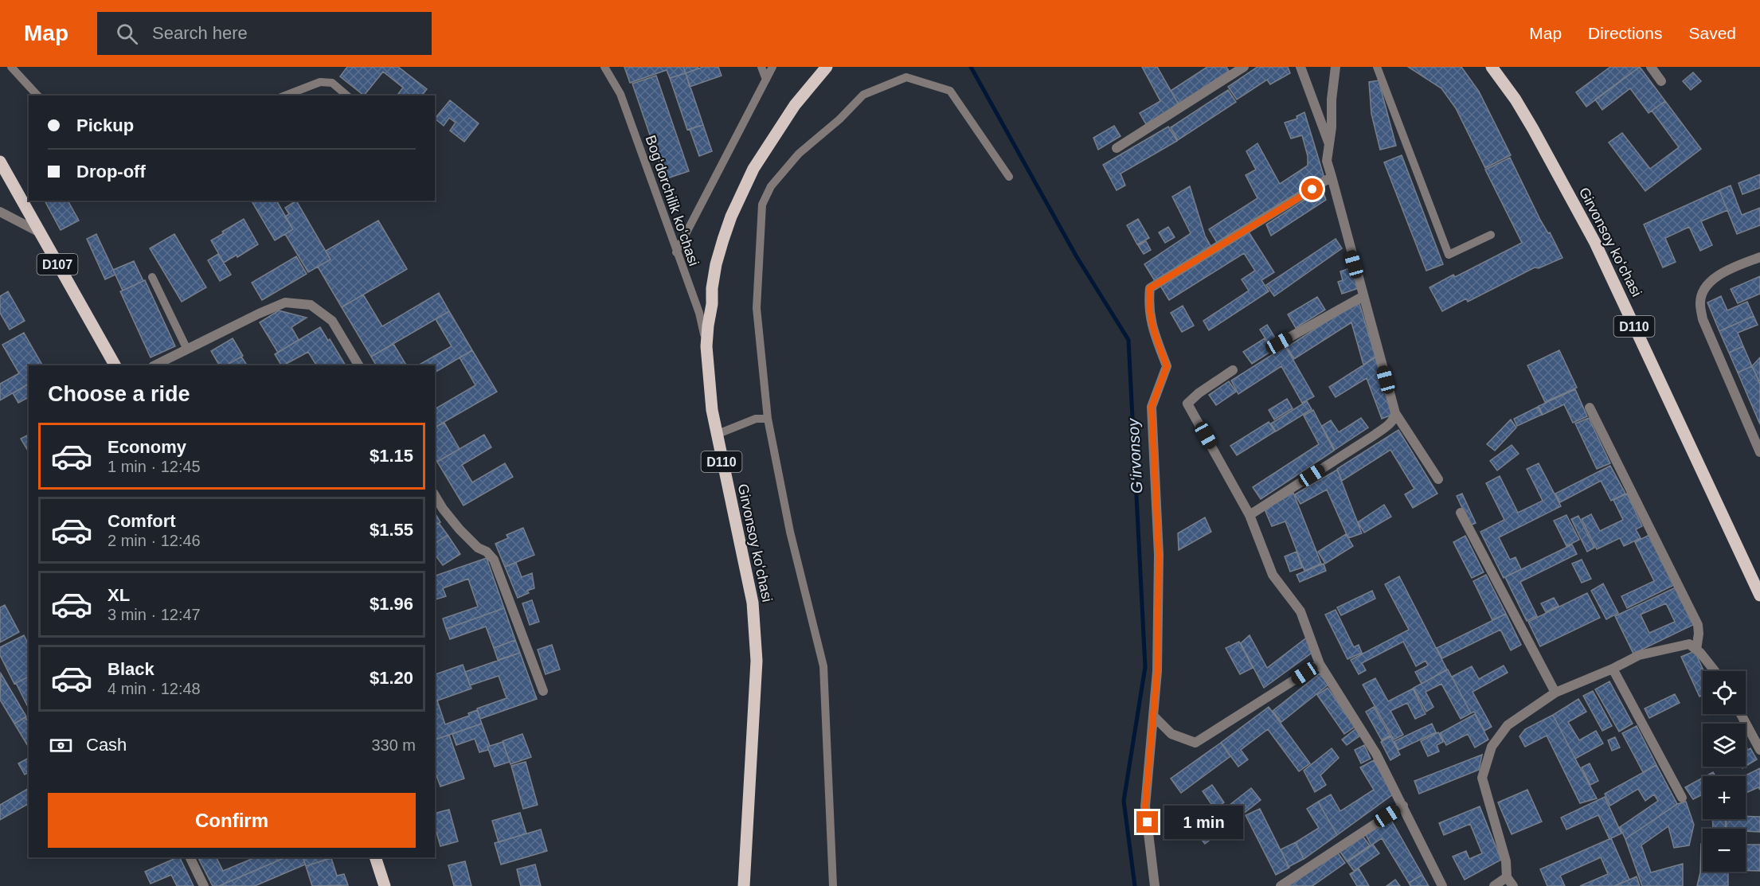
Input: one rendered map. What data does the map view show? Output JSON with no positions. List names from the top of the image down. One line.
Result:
{"streets":{"main road":["Girvonsoy koʻchasi","D107","D110"],"lane":["Bogʻdorchilik koʻchasi"]},"crossings":[["Bogʻdorchilik koʻchasi","Girvonsoy koʻchasi"]],"water":["G‘irvonsoy"],"page":{"header":"Map","search":"Search here","nav":["Map","Directions","Saved"],"banner":["Pickup","Drop-off"],"heading":"Choose a ride","list":[{"name":"Economy","note":"1 min · 12:45","value":"$1.15"},{"name":"Comfort","note":"2 min · 12:46","value":"$1.55"},{"name":"XL","note":"3 min · 12:47","value":"$1.96"},{"name":"Black","note":"4 min · 12:48","value":"$1.20"}],"map_buttons":["+","−"],"pay":["Cash","330 m"],"buttons":"Confirm","bubble":"1 min"}}
